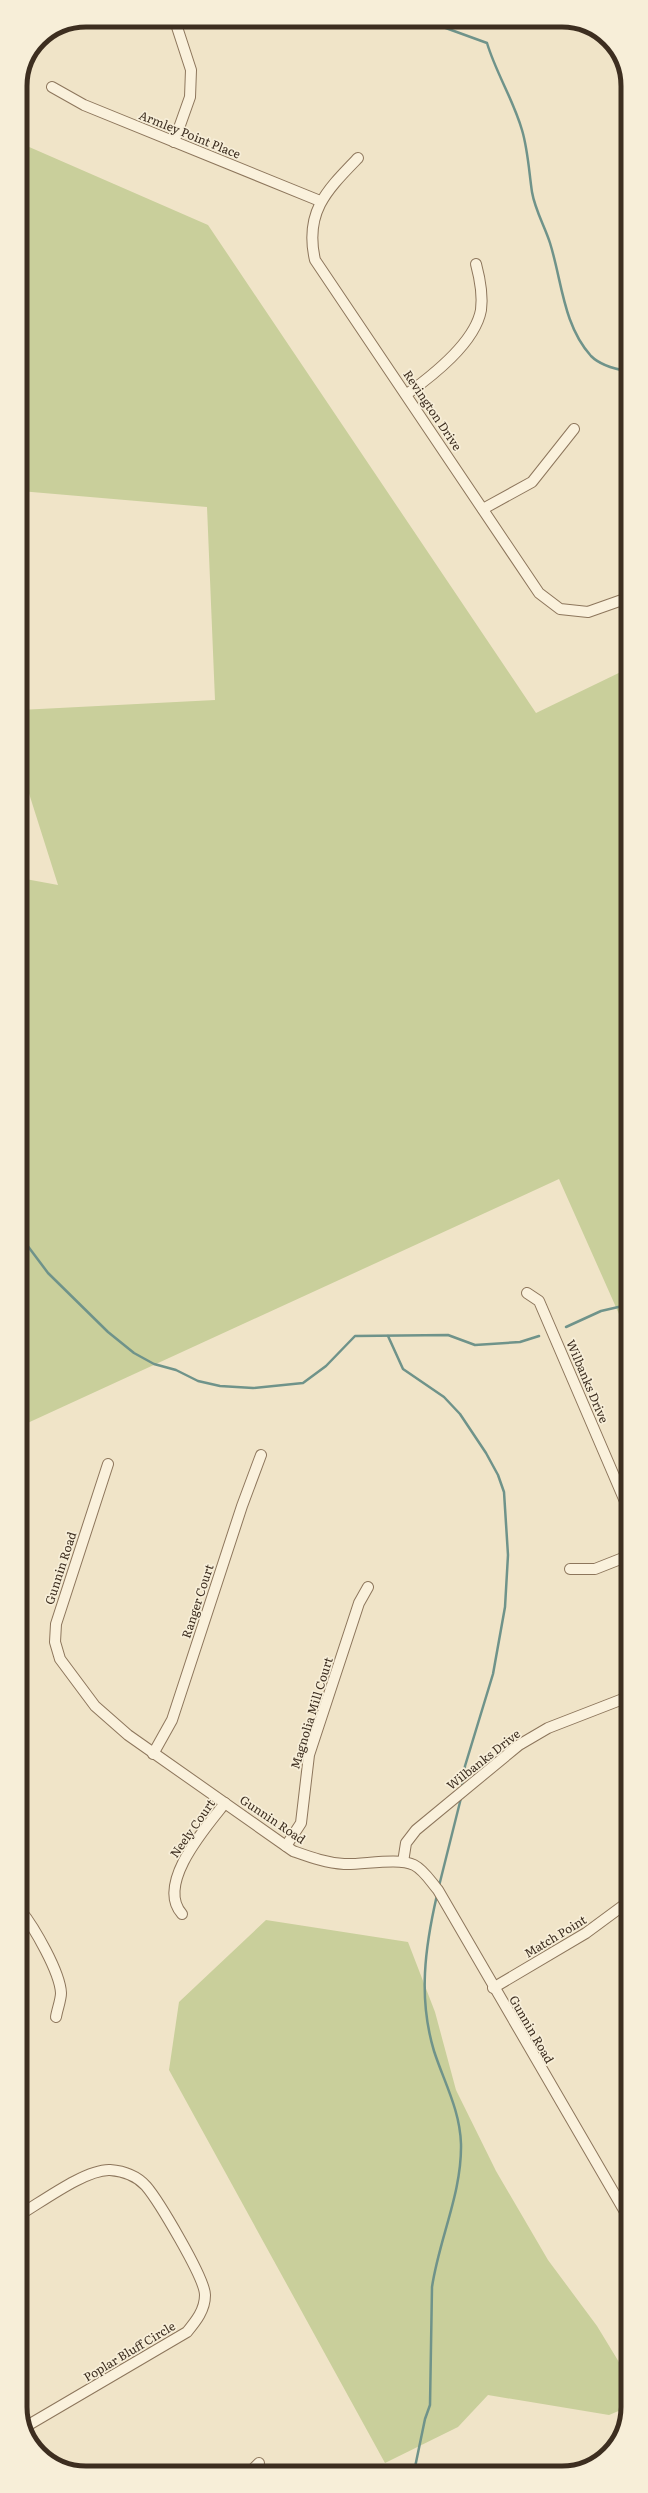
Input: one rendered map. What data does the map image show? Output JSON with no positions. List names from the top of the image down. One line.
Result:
{"streets":{"street":["Armley Point Place","Revington Drive","Wilbanks Drive","Gunnin Road","Ranger Court","Magnolia Mill Court","Neely Court","Match Point","Poplar Bluff Circle"]},"crossings":[["Armley Point Place","Revington Drive"],["Wilbanks Drive","Gunnin Road"],["Gunnin Road","Ranger Court"],["Gunnin Road","Magnolia Mill Court"],["Gunnin Road","Neely Court"],["Gunnin Road","Match Point"]]}
